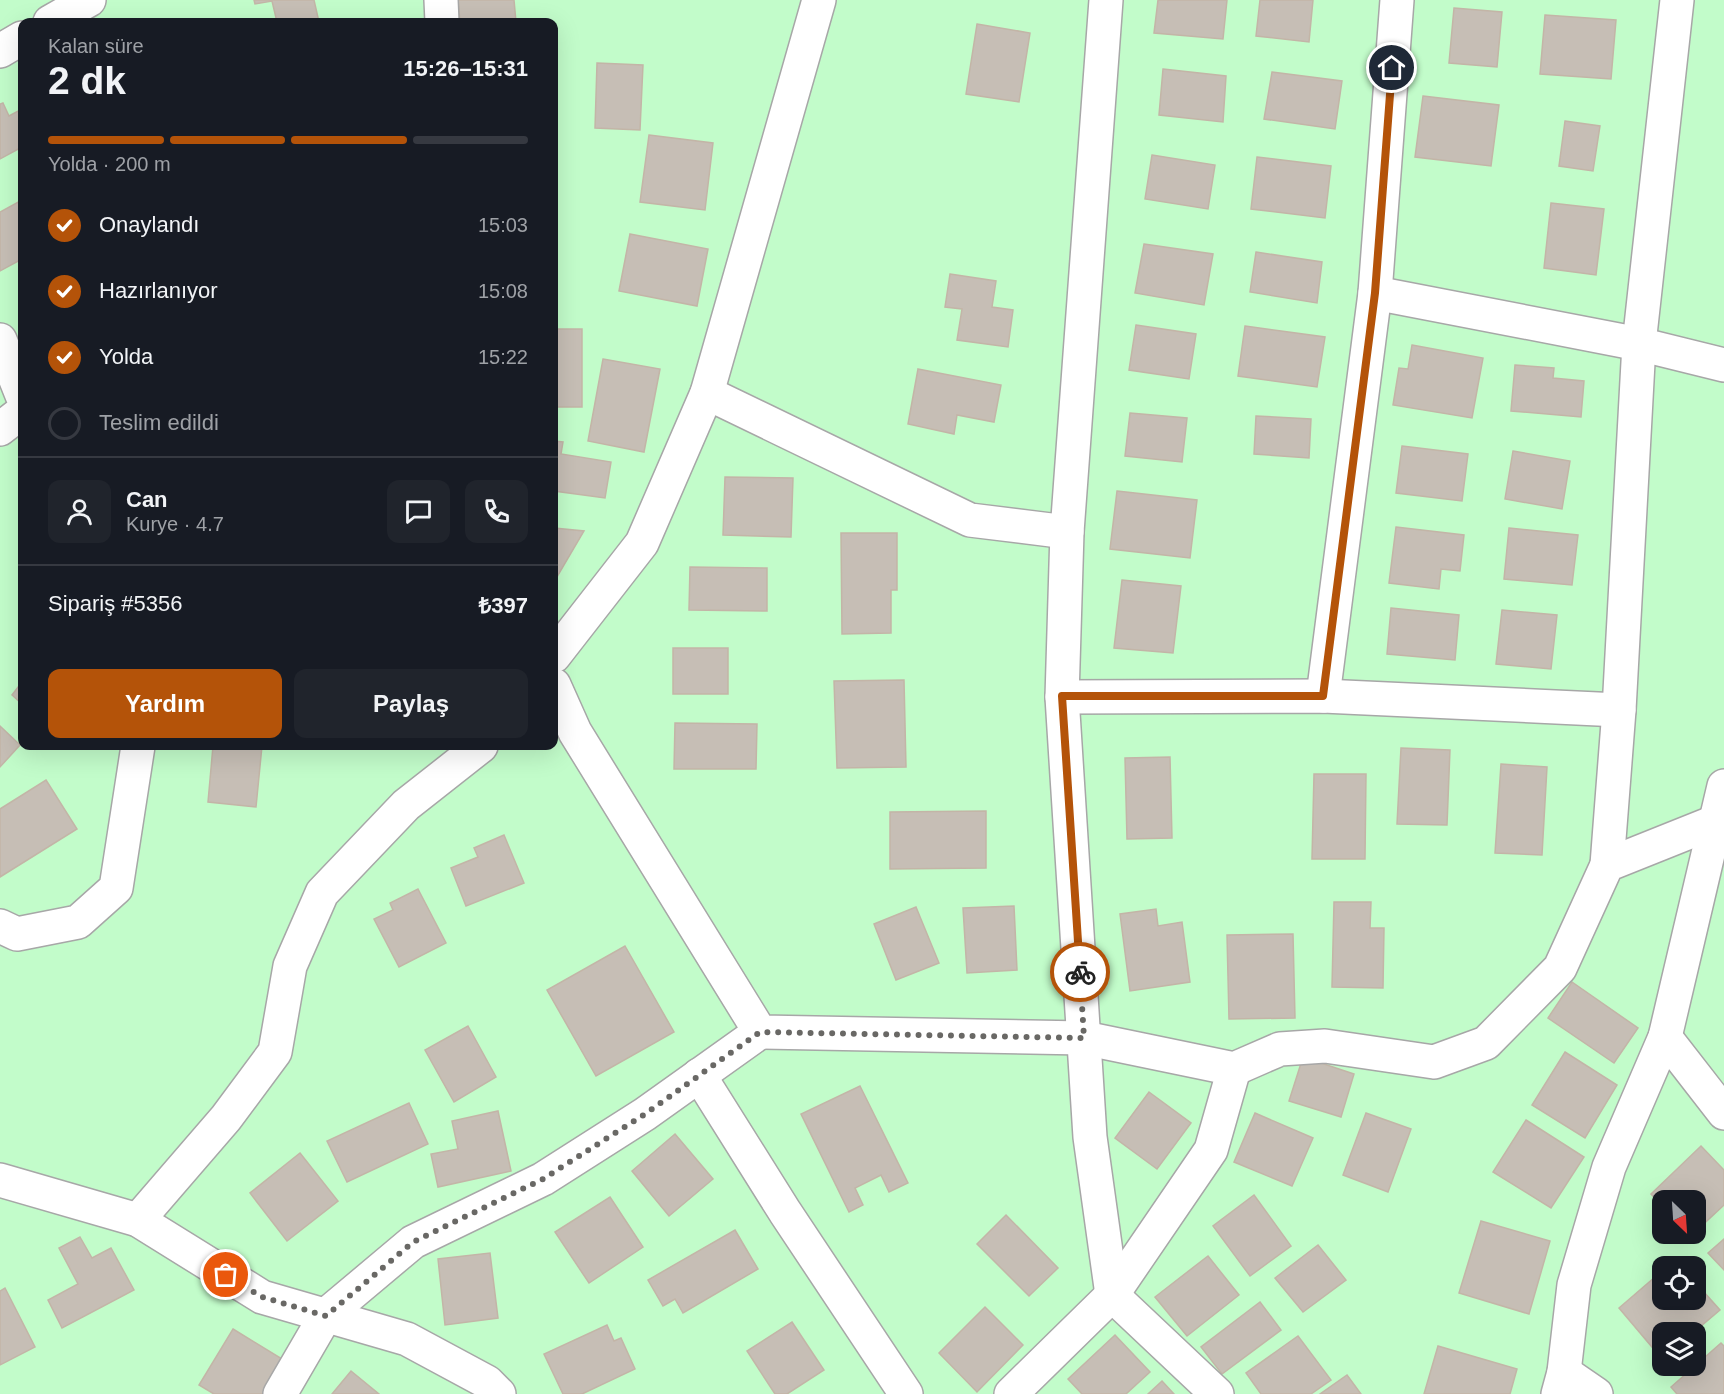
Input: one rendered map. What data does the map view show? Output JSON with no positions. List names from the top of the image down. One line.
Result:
{"north":"bottom right","page":{"heading":["2 dk","Kalan süre","15:26–15:31"],"panel":["Can","Kurye · 4.7","Sipariş #5356","₺397"],"bar":"Yolda · 200 m","list":[["Onaylandı","15:03"],["Hazırlanıyor","15:08"],["Yolda","15:22"],"Teslim edildi"],"buttons":["Yardım","Paylaş"]}}
